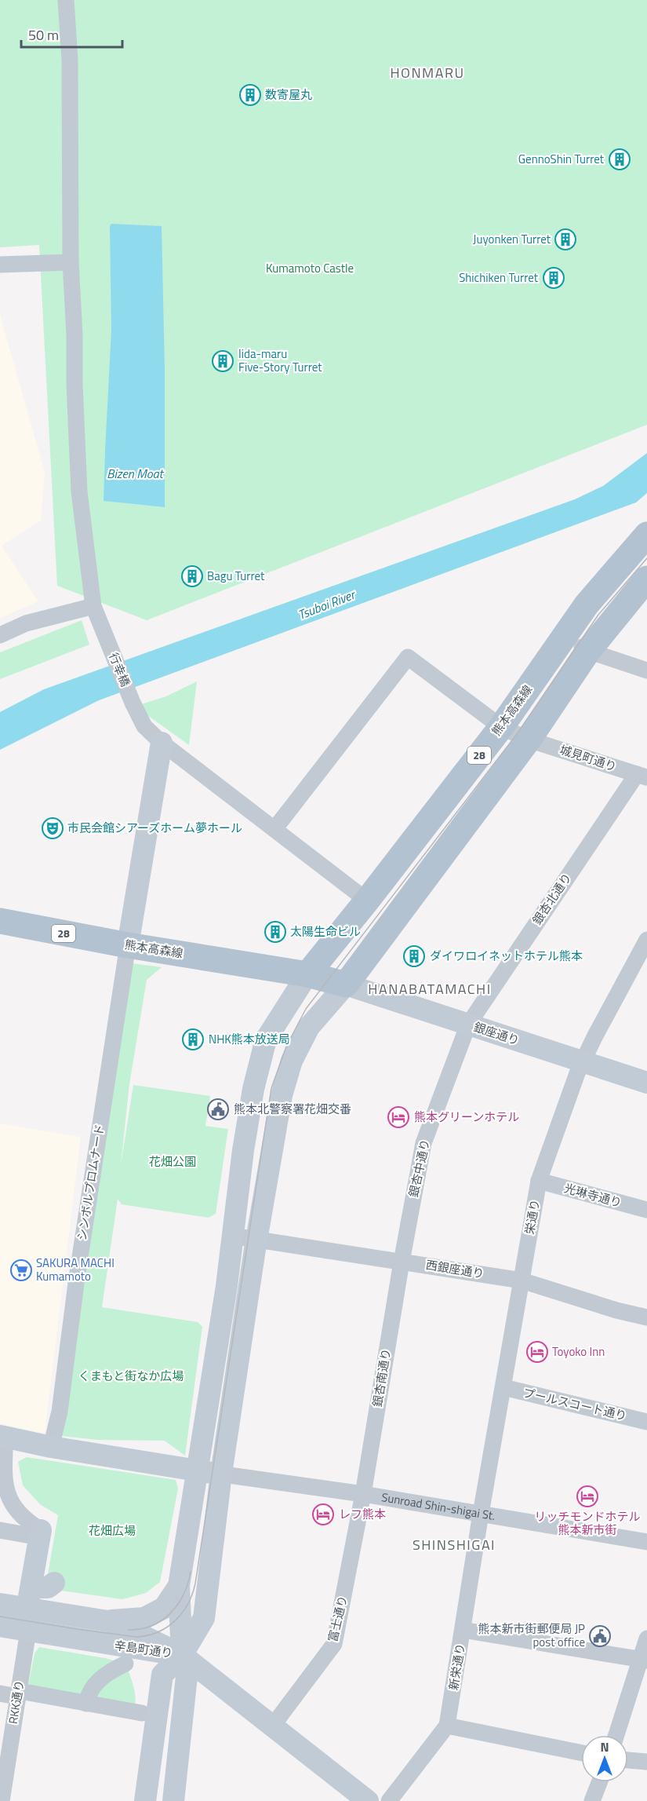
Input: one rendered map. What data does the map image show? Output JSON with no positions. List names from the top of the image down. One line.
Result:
{"streets":{"main road":["熊本高森線","28"],"street":["行幸橋","城見町通り","銀杏北通り","銀座通り","銀杏中通り","シンボルプロムナード","光琳寺通り","栄通り","西銀座通り","銀杏南通り","プールスコート通り","Sunroad Shin-shigai St.","富士通り","辛島町通り","新栄通り","RKK通り"]},"crossings":[["行幸橋","熊本高森線"],["行幸橋","城見町通り"],["熊本高森線","28"],["熊本高森線","城見町通り"],["熊本高森線","銀座通り"],["熊本高森線","シンボルプロムナード"],["28","城見町通り"],["28","銀座通り"],["城見町通り","銀杏北通り"],["銀杏北通り","銀座通り"],["銀杏北通り","銀杏中通り"],["銀座通り","銀杏中通り"],["銀座通り","栄通り"],["銀杏中通り","西銀座通り"],["銀杏中通り","銀杏南通り"],["光琳寺通り","栄通り"],["栄通り","西銀座通り"],["栄通り","プールスコート通り"],["栄通り","Sunroad Shin-shigai St."],["栄通り","新栄通り"],["西銀座通り","銀杏南通り"],["銀杏南通り","Sunroad Shin-shigai St."],["銀杏南通り","富士通り"],["Sunroad Shin-shigai St.","富士通り"],["Sunroad Shin-shigai St.","新栄通り"],["辛島町通り","RKK通り"]],"districts":["HONMARU","HANABATAMACHI","SHINSHIGAI"],"water":["Bizen Moat","Tsuboi River"],"parks":["Kumamoto Castle","花畑公園","くまもと街なか広場","花畑広場"],"places":{"building":["数寄屋丸","GennoShin Turret","Juyonken Turret","Shichiken Turret","Iida-maru Five-Story Turret","Bagu Turret","太陽生命ビル","ダイワロイネットホテル熊本","NHK熊本放送局"],"theatre":["市民会館シアーズホーム夢ホール"],"public building":["熊本北警察署花畑交番","熊本新市街郵便局 JP post office"],"hotel":["熊本グリーンホテル","Toyoko Inn","リッチモンドホテル 熊本新市街","レフ熊本"],"supermarket":["SAKURA MACHI Kumamoto"]},"scale_bar":"50 m","north":"top"}
